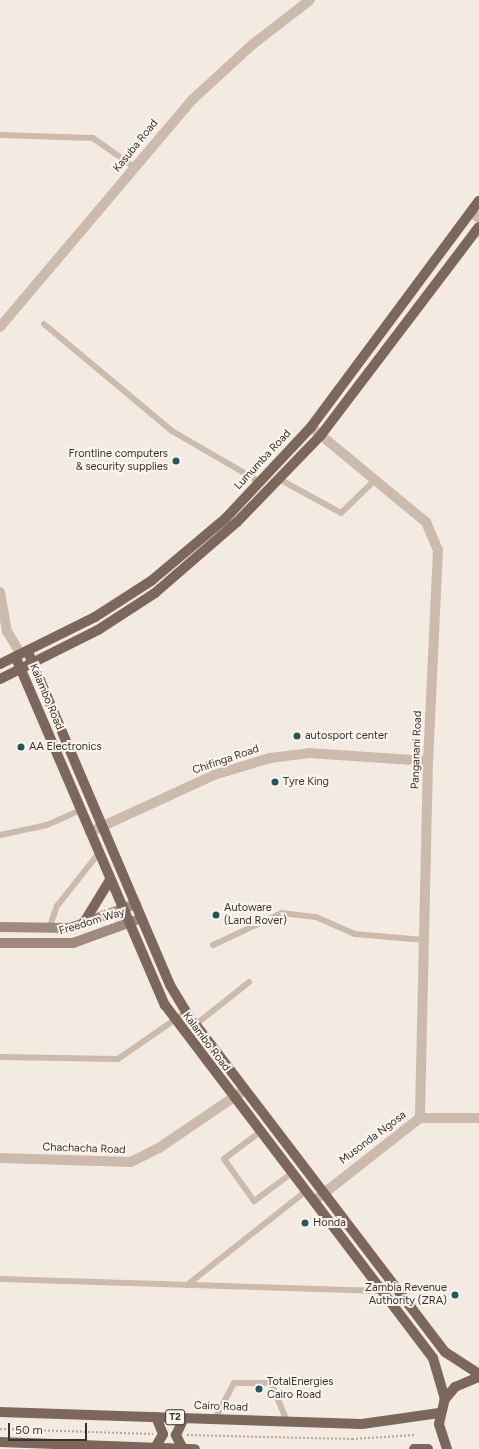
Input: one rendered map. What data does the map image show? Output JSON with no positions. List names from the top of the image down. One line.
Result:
{"streets":{"main road":["Lumumba Road","Kalambo Road","Freedom Way","Cairo Road","T2"],"street":["Kasuba Road","Panganani Road","Chifinga Road","Musonda Ngosa","Chachacha Road"]},"crossings":[["Lumumba Road","Kalambo Road"],["Lumumba Road","Panganani Road"],["Kalambo Road","Chifinga Road"],["Kalambo Road","Freedom Way"],["Kalambo Road","Musonda Ngosa"],["Kalambo Road","Chachacha Road"],["Panganani Road","Chifinga Road"],["Panganani Road","Musonda Ngosa"]],"places":["Frontline computers & security supplies","autosport center","AA Electronics","Tyre King","Autoware (Land Rover)","Honda","Zambia Revenue Authority (ZRA)","TotalEnergies Cairo Road"],"scale_bar":"50 m"}
